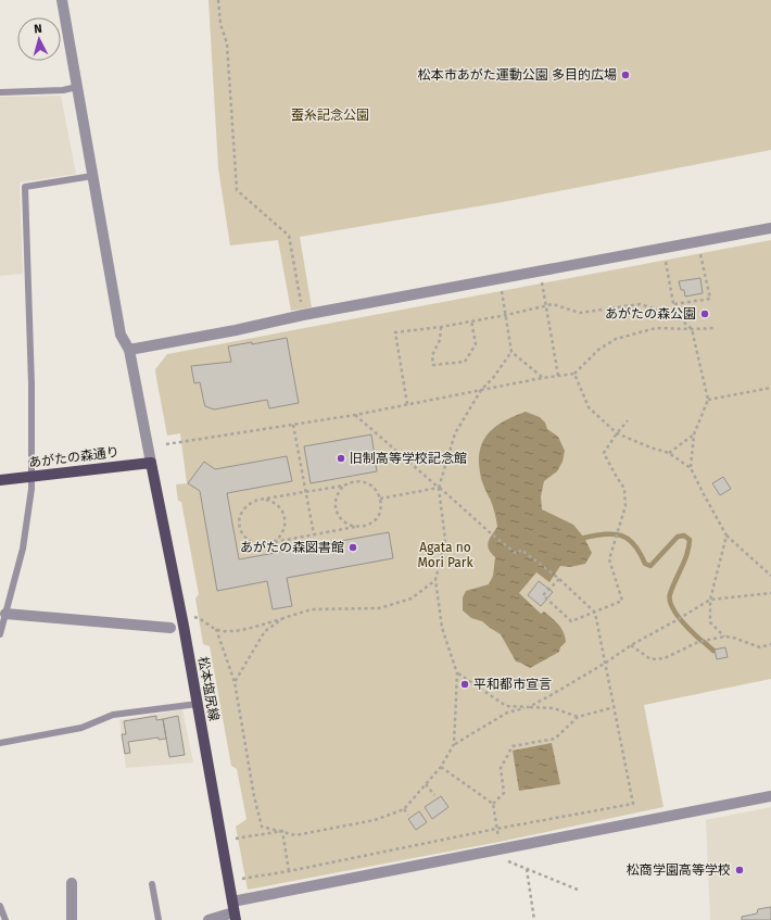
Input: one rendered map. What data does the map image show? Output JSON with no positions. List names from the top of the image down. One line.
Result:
{"streets":{"main road":["あがたの森通り","松本塩尻線"]},"crossings":[["あがたの森通り","松本塩尻線"]],"parks":["蚕糸記念公園","Agata no Mori Park"],"places":["松本市あがた運動公園 多目的広場","あがたの森公園","旧制高等学校記念館","あがたの森図書館","平和都市宣言","松商学園高等学校"],"north":"top"}
